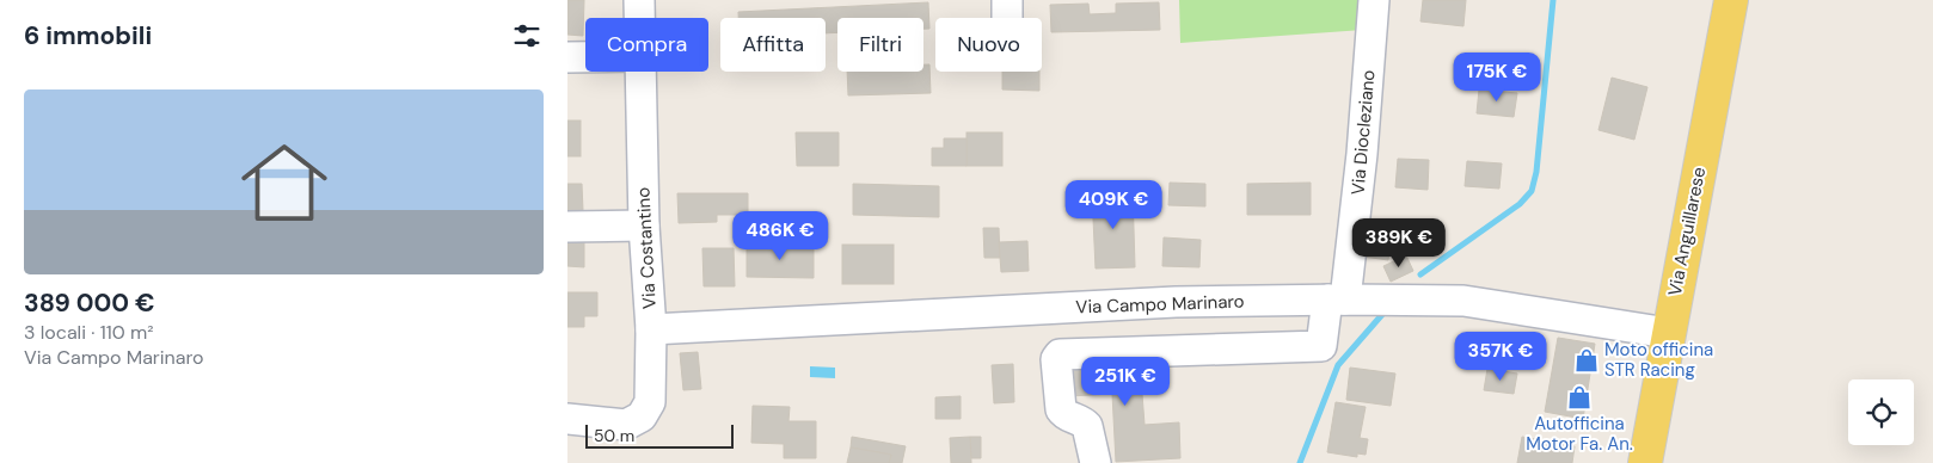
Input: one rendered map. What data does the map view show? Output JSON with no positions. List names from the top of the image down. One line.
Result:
{"streets":{"main road":["Via Anguillarese"],"street":["Via Diocleziano","Via Costantino","Via Campo Marinaro"]},"crossings":[["Via Diocleziano","Via Campo Marinaro"],["Via Anguillarese","Via Campo Marinaro"],["Via Costantino","Via Campo Marinaro"]],"places":{"shop":["Moto officina STR Racing","Autofficina Motor Fa. An."]},"scale_bar":"50 m","page":{"heading":"6 immobili","chip":["Compra","Affitta","Filtri","Nuovo"],"price":["175K €","409K €","486K €","389K €","357K €","251K €"],"list":[{"name":"389 000 €","note":"3 locali · 110 m² · Via Campo Marinaro"}],"scale":"50 m"}}
